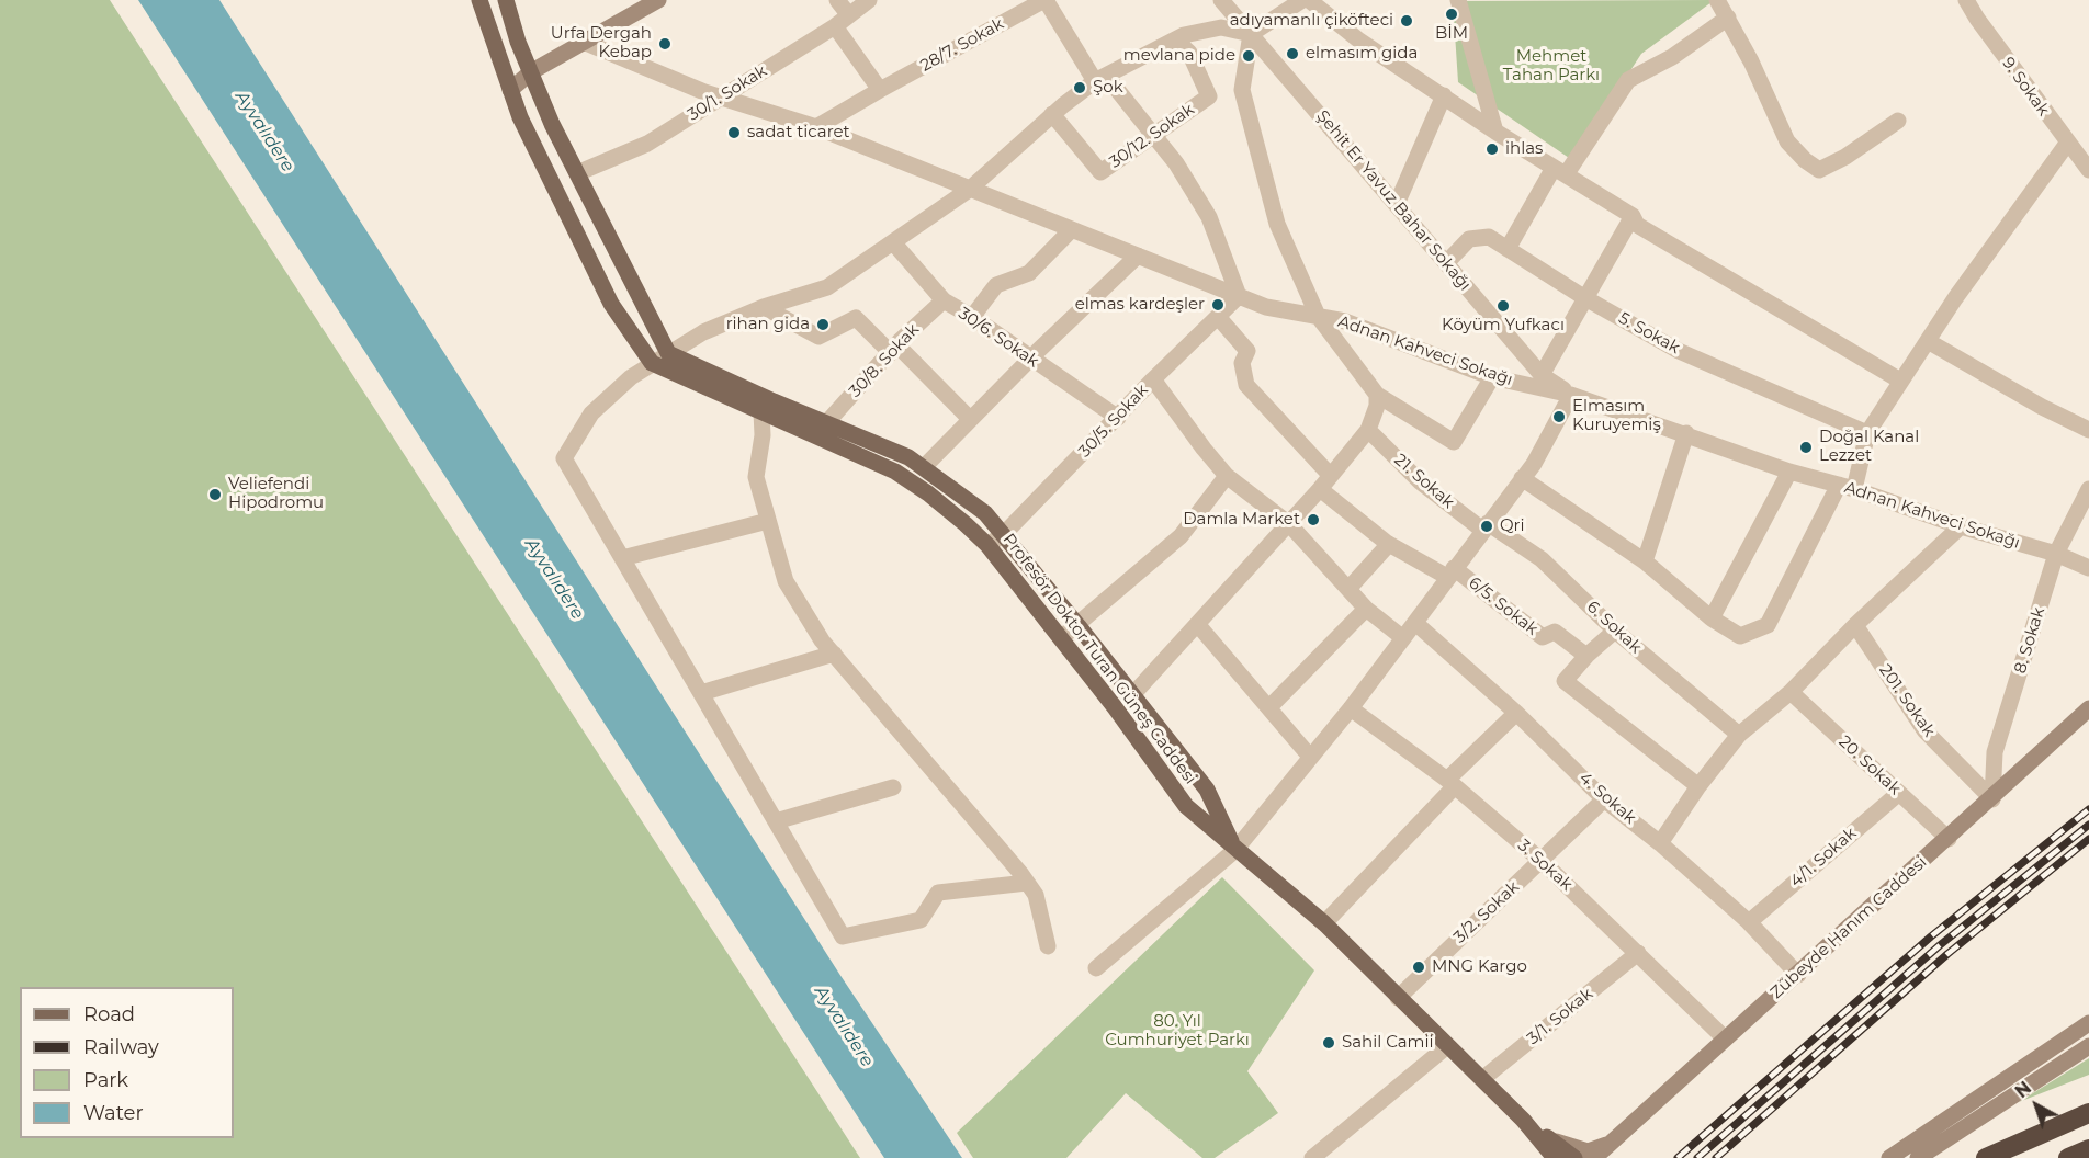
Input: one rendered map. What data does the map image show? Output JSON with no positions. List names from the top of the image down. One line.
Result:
{"streets":{"main road":["Profesör Doktor Turan Güneş Caddesi","Zübeyde Hanım Caddesi"],"street":["28/7. Sokak","9. Sokak","30/1. Sokak","30/12. Sokak","Şehit Er Yavuz Bahar Sokağı","5. Sokak","30/6. Sokak","Adnan Kahveci Sokağı","30/8. Sokak","30/5. Sokak","21. Sokak","6/5. Sokak","6. Sokak","8. Sokak","201. Sokak","20. Sokak","4. Sokak","4/1. Sokak","3. Sokak","3/2. Sokak","3/1. Sokak"]},"crossings":[["28/7. Sokak","Adnan Kahveci Sokağı"],["30/1. Sokak","Adnan Kahveci Sokağı"],["Şehit Er Yavuz Bahar Sokağı","5. Sokak"],["Şehit Er Yavuz Bahar Sokağı","Adnan Kahveci Sokağı"],["30/6. Sokak","30/8. Sokak"],["30/6. Sokak","30/5. Sokak"],["Adnan Kahveci Sokağı","30/5. Sokak"],["Adnan Kahveci Sokağı","8. Sokak"],["30/8. Sokak","Profesör Doktor Turan Güneş Caddesi"],["30/5. Sokak","Profesör Doktor Turan Güneş Caddesi"],["21. Sokak","6. Sokak"],["8. Sokak","201. Sokak"],["8. Sokak","Zübeyde Hanım Caddesi"],["Profesör Doktor Turan Güneş Caddesi","3/2. Sokak"],["Profesör Doktor Turan Güneş Caddesi","3/1. Sokak"],["201. Sokak","Zübeyde Hanım Caddesi"],["20. Sokak","4/1. Sokak"],["20. Sokak","Zübeyde Hanım Caddesi"],["4. Sokak","4/1. Sokak"],["4. Sokak","3/2. Sokak"],["4. Sokak","Zübeyde Hanım Caddesi"],["3. Sokak","3/2. Sokak"],["3. Sokak","Zübeyde Hanım Caddesi"],["3. Sokak","3/1. Sokak"]],"water":["Ayvalıdere"],"parks":["Mehmet Tahan Parkı","80. Yıl Cumhuriyet Parkı"],"places":["BİM","adıyamanlı çiköfteci","Urfa Dergah Kebap","elmasım gida","mevlana pide","Şok","sadat ticaret","ihlas","elmas kardeşler","Köyüm Yufkacı","rihan gida","Elmasım Kuruyemiş","Doğal Kanal Lezzet","Veliefendi Hipodromu","Damla Market","Qri","MNG Kargo","Sahil Camii"],"legend":["Road","Railway","Park","Water"],"north":"top left"}
